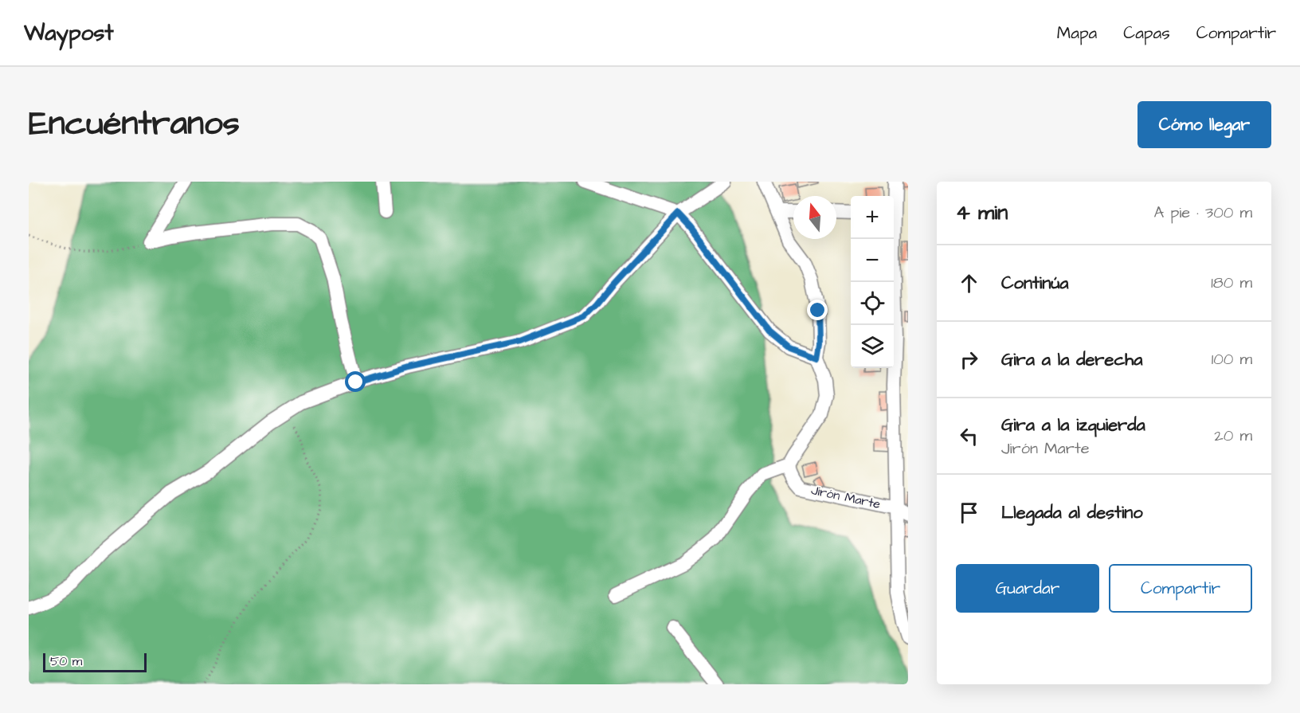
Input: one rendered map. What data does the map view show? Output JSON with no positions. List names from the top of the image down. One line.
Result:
{"streets":{"street":["Jirón Marte"]},"scale_bar":"50 m","north":"top","page":{"header":"Waypost","nav":["Mapa","Capas","Compartir"],"title":"Encuéntranos","buttons":["Cómo llegar",["Guardar","Compartir"]],"heading":["4 min","A pie · 300 m"],"map_buttons":["+","−"],"list":[["Continúa","180 m"],["Gira a la derecha","100 m"],["Gira a la izquierda","Jirón Marte","20 m"],"Llegada al destino"],"scale":"50 m"}}
